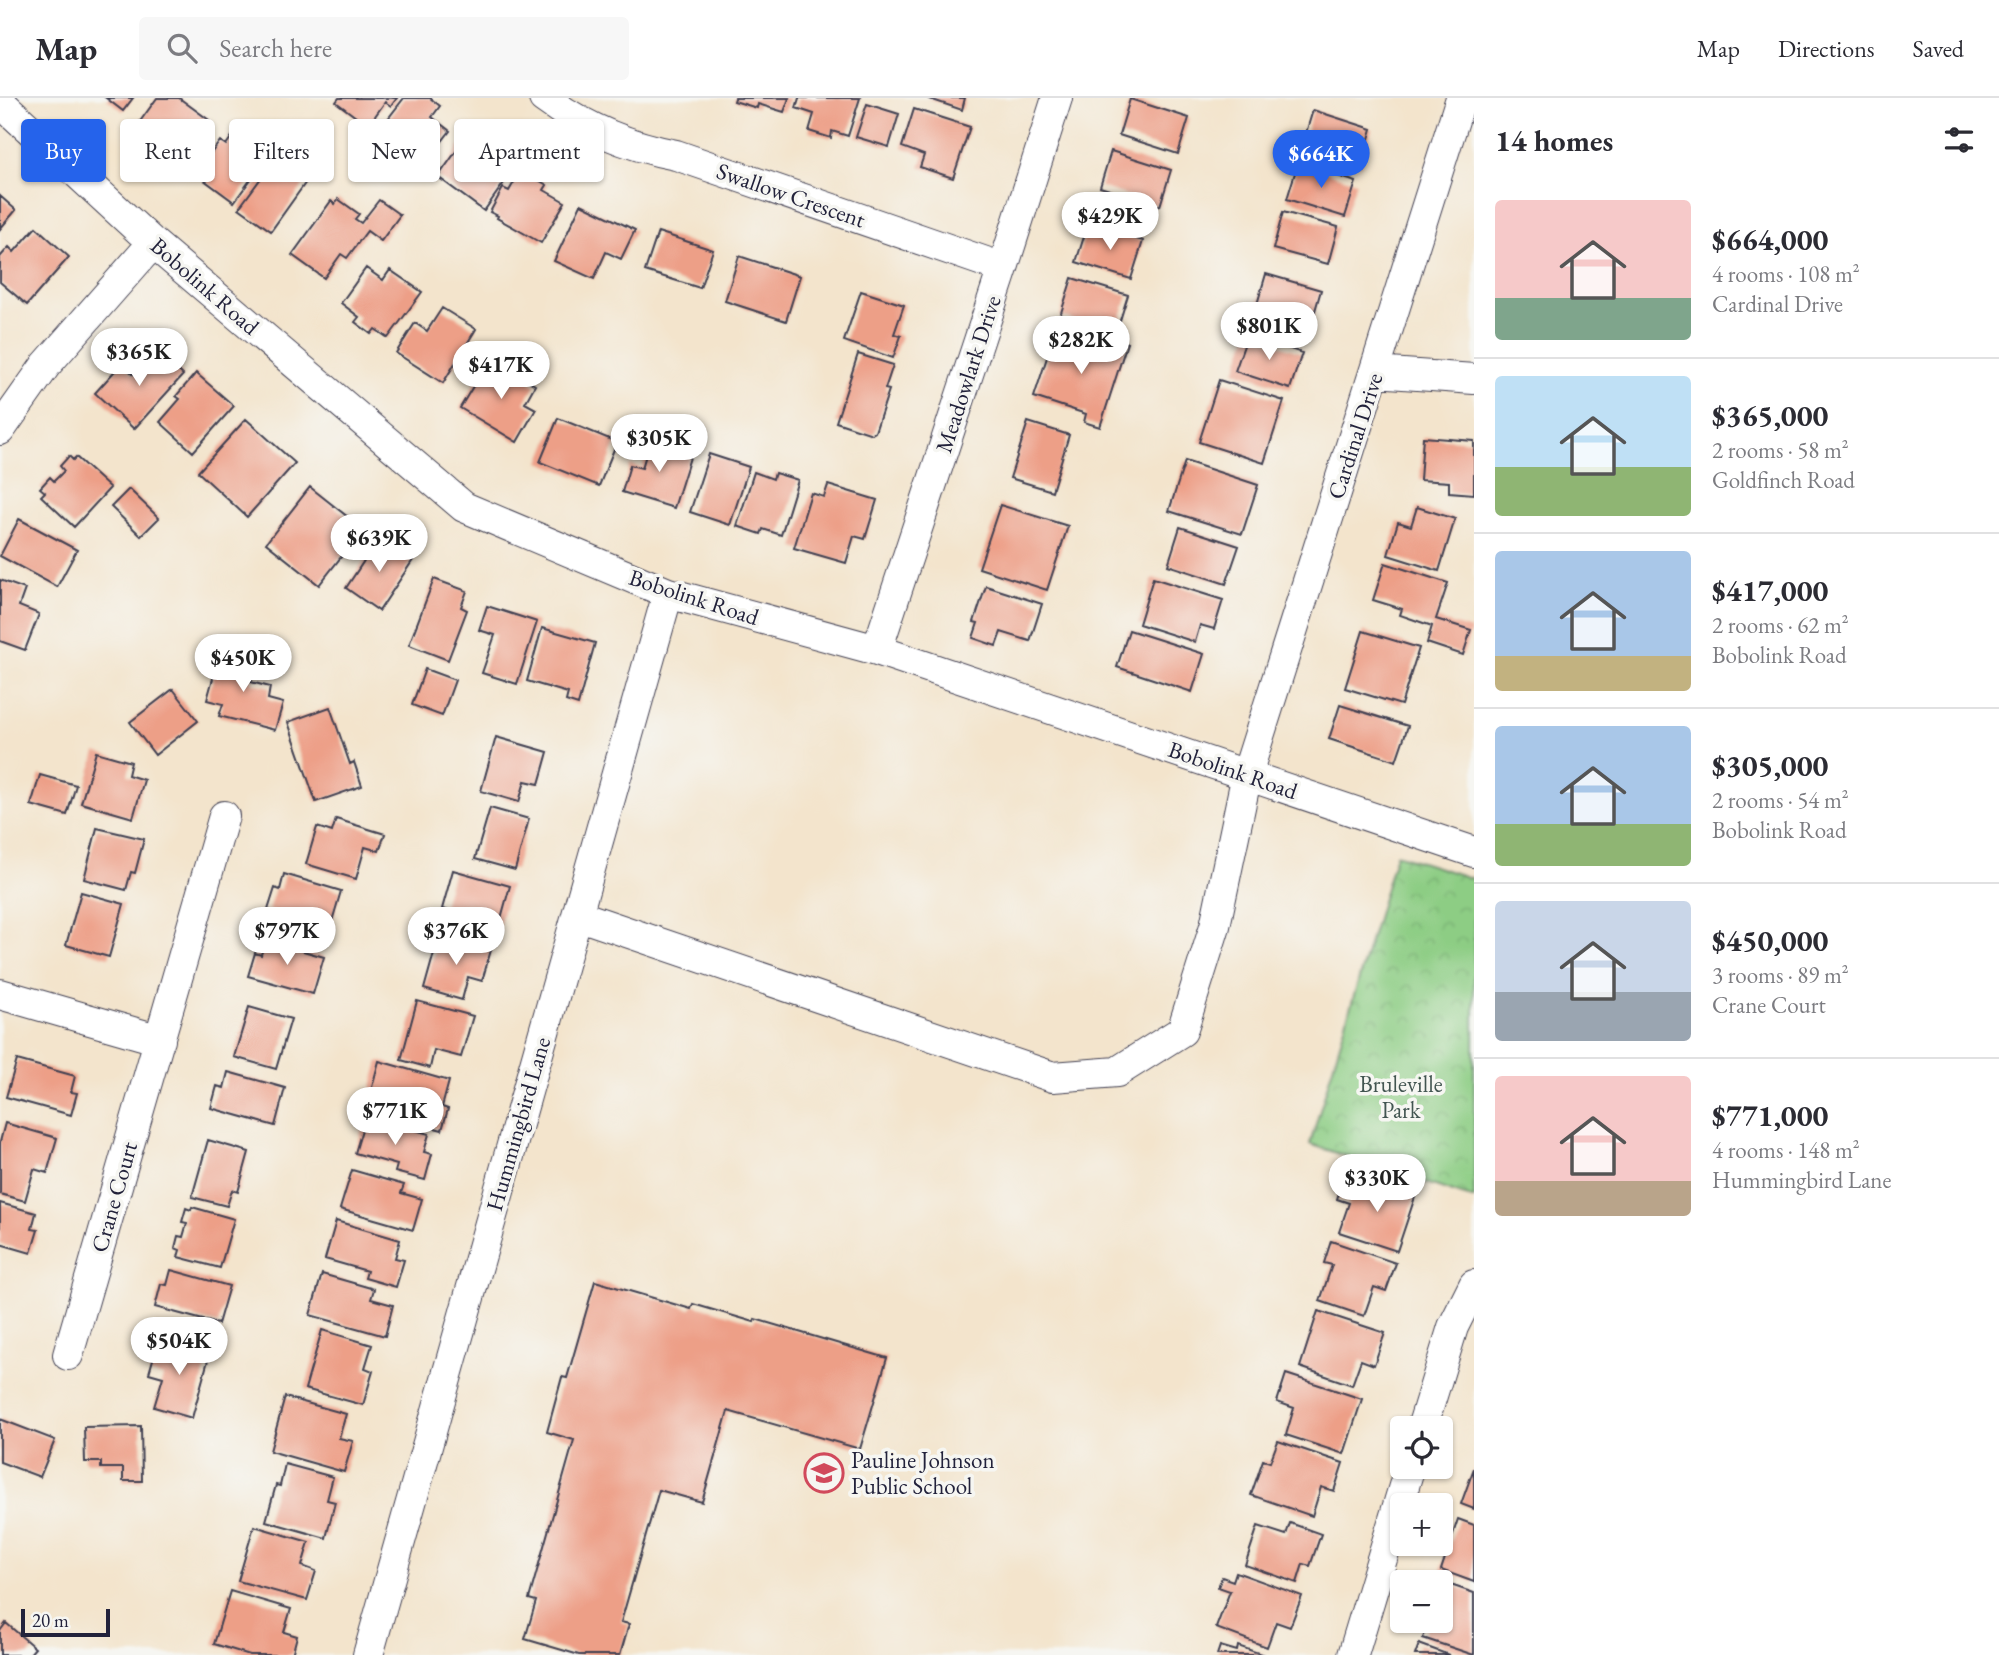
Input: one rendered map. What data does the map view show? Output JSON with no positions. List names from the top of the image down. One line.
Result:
{"streets":{"street":["Swallow Crescent","Bobolink Road","Meadowlark Drive","Cardinal Drive","Hummingbird Lane","Crane Court"]},"crossings":[["Swallow Crescent","Meadowlark Drive"],["Bobolink Road","Meadowlark Drive"],["Bobolink Road","Cardinal Drive"],["Bobolink Road","Hummingbird Lane"],["Cardinal Drive","Hummingbird Lane"]],"parks":["Bruleville Park"],"places":{"school or university":["Pauline Johnson Public School"]},"scale_bar":"20 m","page":{"header":"Map","search":"Search here","nav":["Map","Directions","Saved"],"heading":"14 homes","chip":["Buy","Rent","Filters","New","Apartment"],"price":["$664K","$429K","$801K","$282K","$365K","$417K","$305K","$639K","$450K","$797K","$376K","$771K","$330K","$504K"],"list":[{"name":"$664,000","note":"4 rooms · 108 m² · Cardinal Drive"},{"name":"$365,000","note":"2 rooms · 58 m² · Goldfinch Road"},{"name":"$417,000","note":"2 rooms · 62 m² · Bobolink Road"},{"name":"$305,000","note":"2 rooms · 54 m² · Bobolink Road"},{"name":"$450,000","note":"3 rooms · 89 m² · Crane Court"},{"name":"$771,000","note":"4 rooms · 148 m² · Hummingbird Lane"}],"map_buttons":["+","−"],"scale":"20 m"}}
